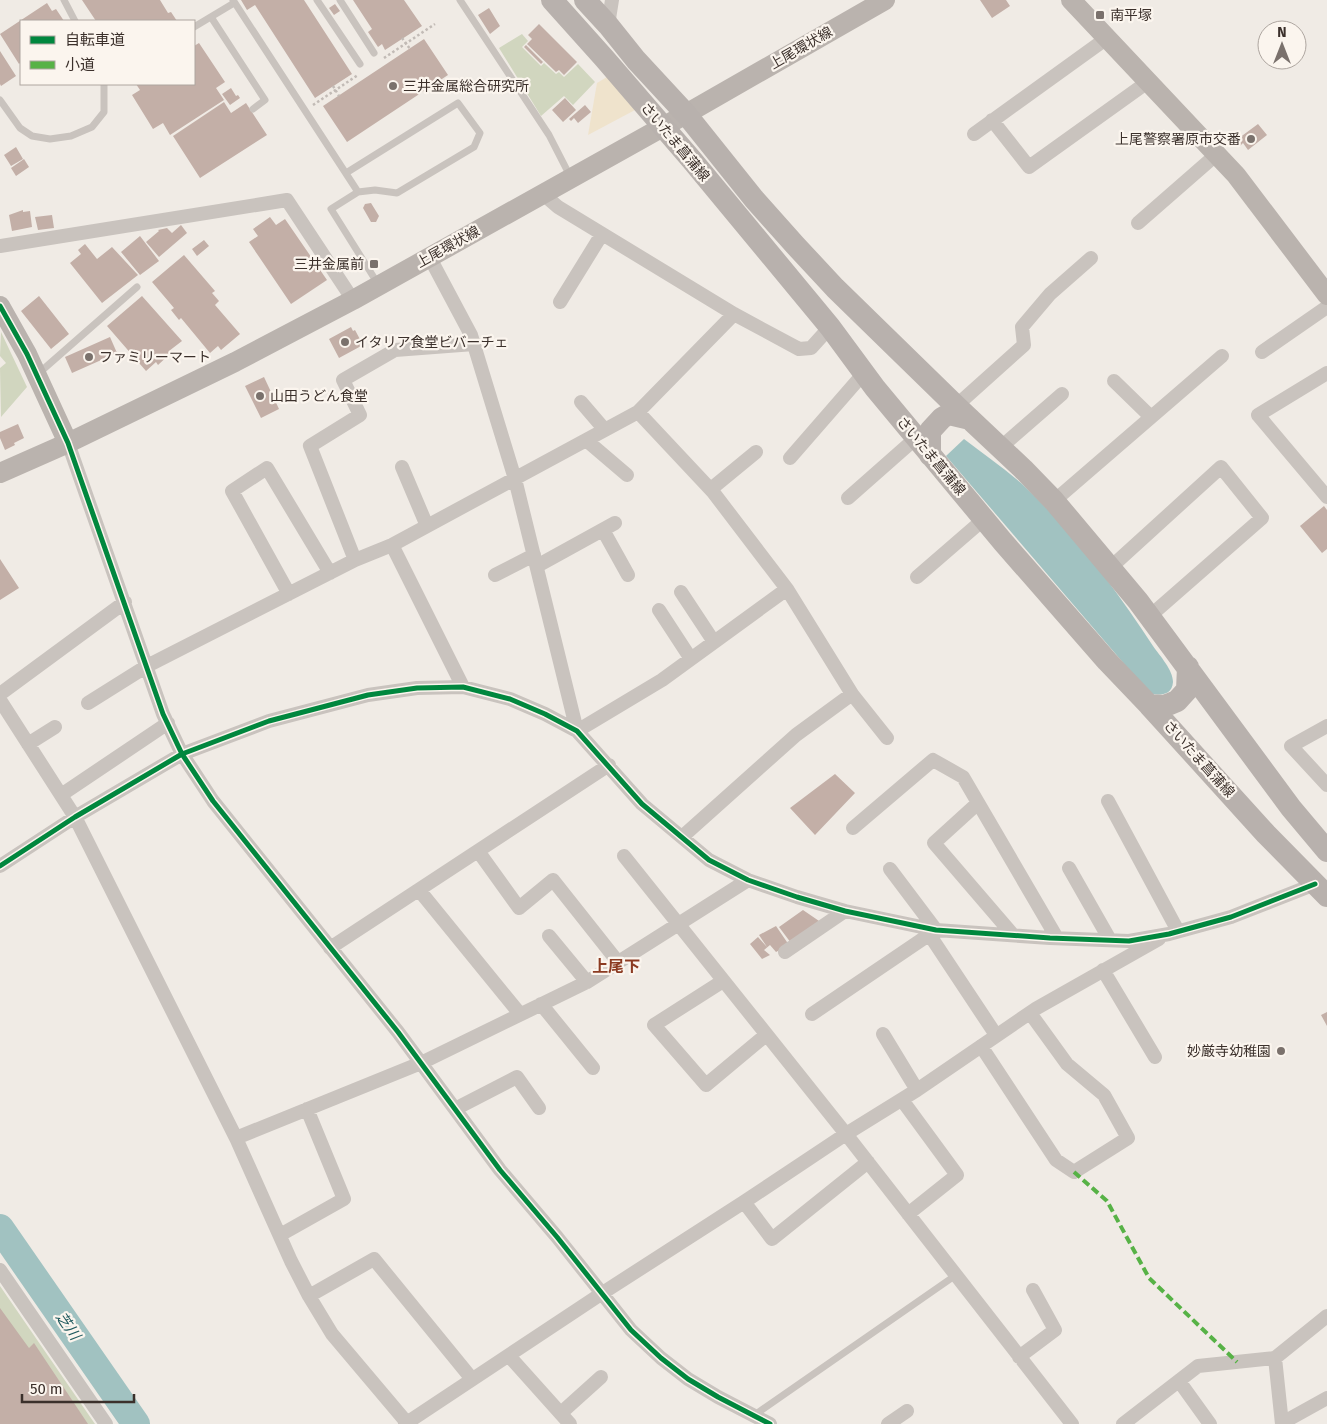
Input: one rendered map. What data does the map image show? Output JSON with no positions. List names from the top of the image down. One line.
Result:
{"streets":{"main road":["上尾環状線","さいたま菖蒲線"]},"crossings":[["上尾環状線","さいたま菖蒲線"]],"districts":["上尾下"],"water":["芝川"],"places":{"transit":["南平塚","三井金属前"],"other":["三井金属総合研究所","上尾警察署原市交番","イタリア食堂ビバーチェ","ファミリーマート","山田うどん食堂","妙厳寺幼稚園"]},"legend":["自転車道","小道"],"scale_bar":"50 m","north":"top"}
